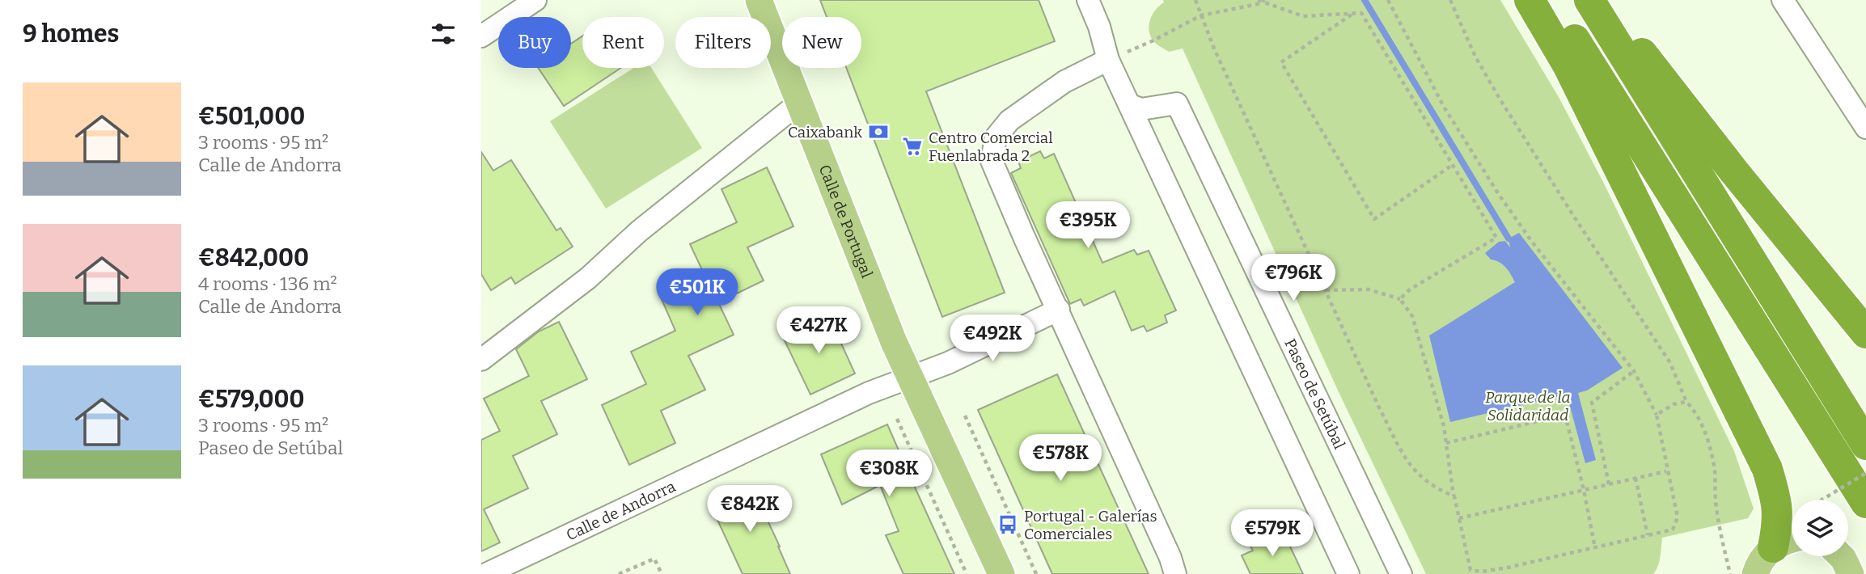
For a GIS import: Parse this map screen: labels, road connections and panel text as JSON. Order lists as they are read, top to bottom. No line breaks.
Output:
{"streets":{"main road":["Calle de Portugal"],"street":["Paseo de Setúbal","Calle de Andorra"]},"crossings":[["Calle de Portugal","Calle de Andorra"]],"parks":["Parque de la Solidaridad"],"places":{"bank":["Caixabank"],"supermarket":["Centro Comercial Fuenlabrada 2"],"bus stop":["Portugal - Galerías Comerciales"]},"page":{"heading":"9 homes","chip":["Buy","Rent","Filters","New"],"list":[{"name":"€501,000","note":"3 rooms · 95 m² · Calle de Andorra"},{"name":"€842,000","note":"4 rooms · 136 m² · Calle de Andorra"},{"name":"€579,000","note":"3 rooms · 95 m² · Paseo de Setúbal"}],"price":["€395K","€796K","€501K","€427K","€492K","€578K","€308K","€842K","€579K"]}}
